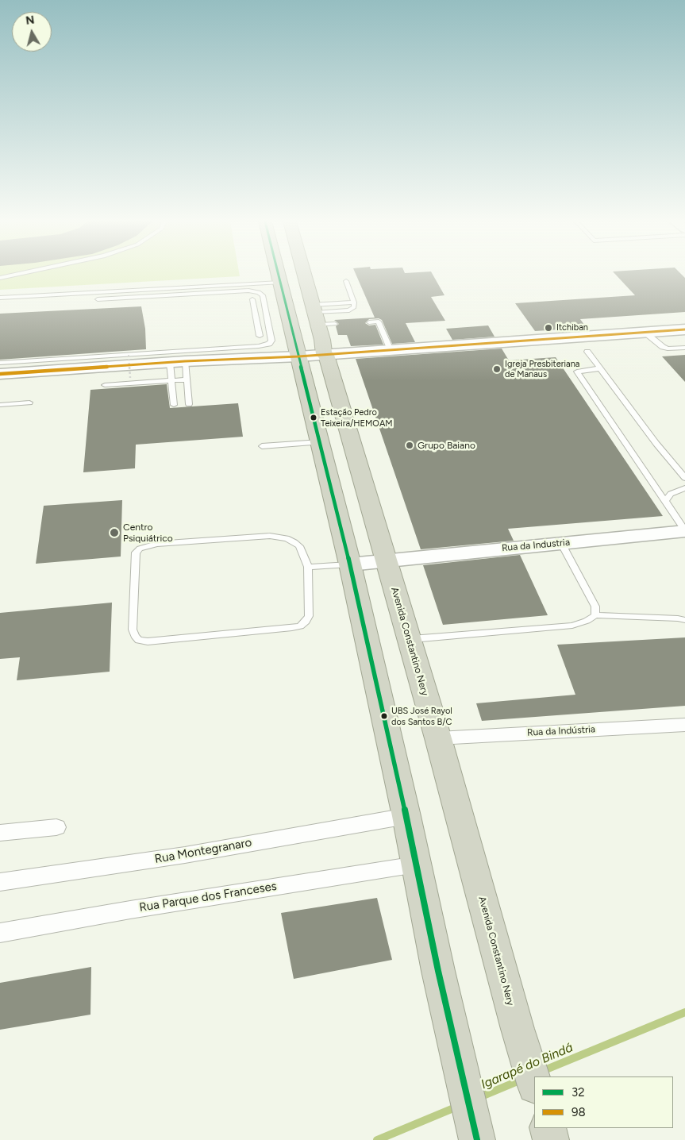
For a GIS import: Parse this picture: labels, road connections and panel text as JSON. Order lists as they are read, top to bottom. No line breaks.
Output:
{"streets":{"highway":["Avenida Constantino Nery"],"street":["Rua da Industria","Rua da Indústria","Rua Montegranaro","Rua Parque dos Franceses"]},"crossings":[["Rua da Industria","Avenida Constantino Nery"],["Avenida Constantino Nery","Rua da Indústria"]],"water":["Igarapé do Bindá"],"places":["Itchiban","Igreja Presbiteriana de Manaus","Estação Pedro Teixeira/HEMOAM","Grupo Baiano","Centro Psiquiátrico","UBS José Rayol dos Santos B/C"],"lines":["transit line 32","transit line 98"],"legend":["32","98"],"north":"top"}
